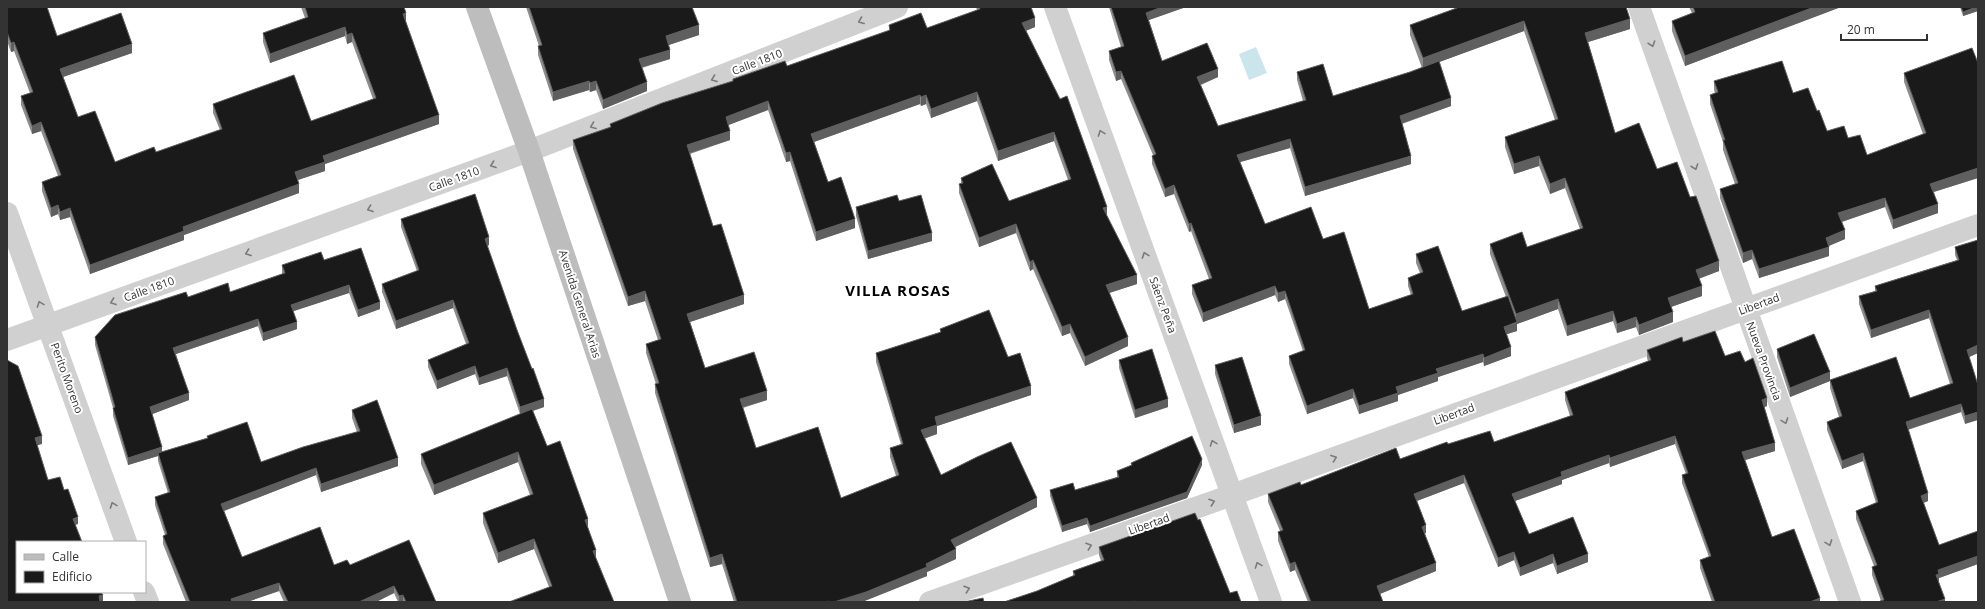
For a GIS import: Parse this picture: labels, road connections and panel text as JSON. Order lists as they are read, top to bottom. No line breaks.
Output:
{"streets":{"main road":["Avenida General Arias"],"street":["Calle 1810","Libertad","Sáenz Peña","Nueva Provincia","Perito Moreno"]},"crossings":[["Calle 1810","Avenida General Arias"],["Calle 1810","Perito Moreno"],["Libertad","Sáenz Peña"],["Libertad","Nueva Provincia"]],"one_way":["Calle 1810","Libertad","Sáenz Peña","Nueva Provincia","Perito Moreno"],"districts":["VILLA ROSAS"],"legend":["Calle","Edificio"],"scale_bar":"20 m"}
